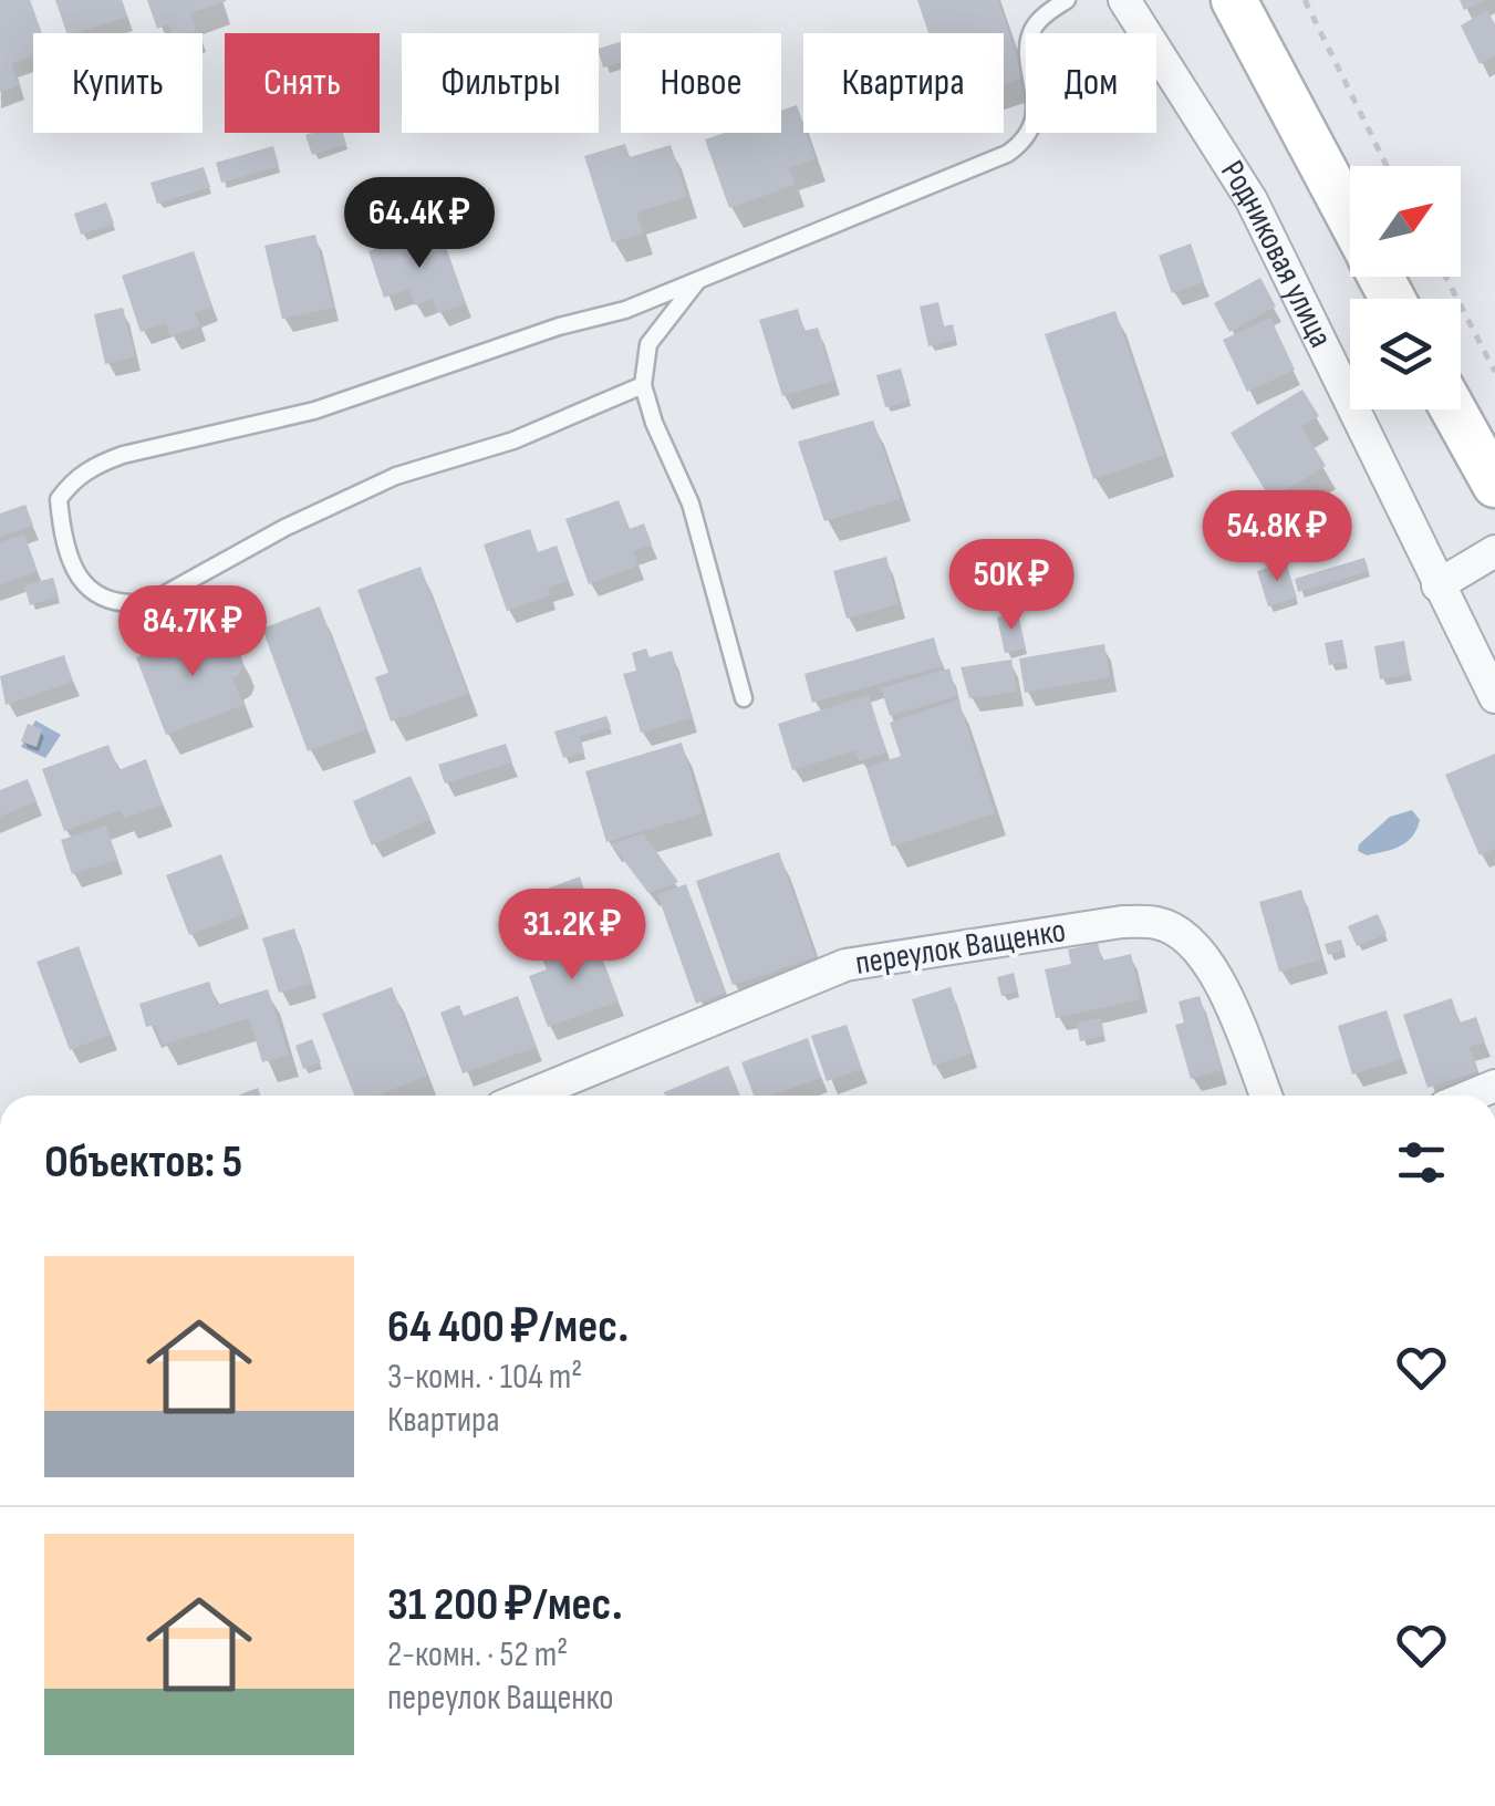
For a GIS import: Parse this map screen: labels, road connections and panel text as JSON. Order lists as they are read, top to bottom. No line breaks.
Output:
{"streets":{"street":["Родниковая улица","переулок Ващенко"]},"north":"top right","page":{"chip":["Купить","Снять","Фильтры","Новое","Квартира","Дом"],"price":["64.4K ₽","54.8K ₽","50K ₽","84.7K ₽","31.2K ₽"],"heading":"Объектов: 5","list":[{"name":"64 400 ₽/мес.","note":"3-комн. · 104 m² · Квартира"},{"name":"31 200 ₽/мес.","note":"2-комн. · 52 m² · переулок Ващенко"}]}}
